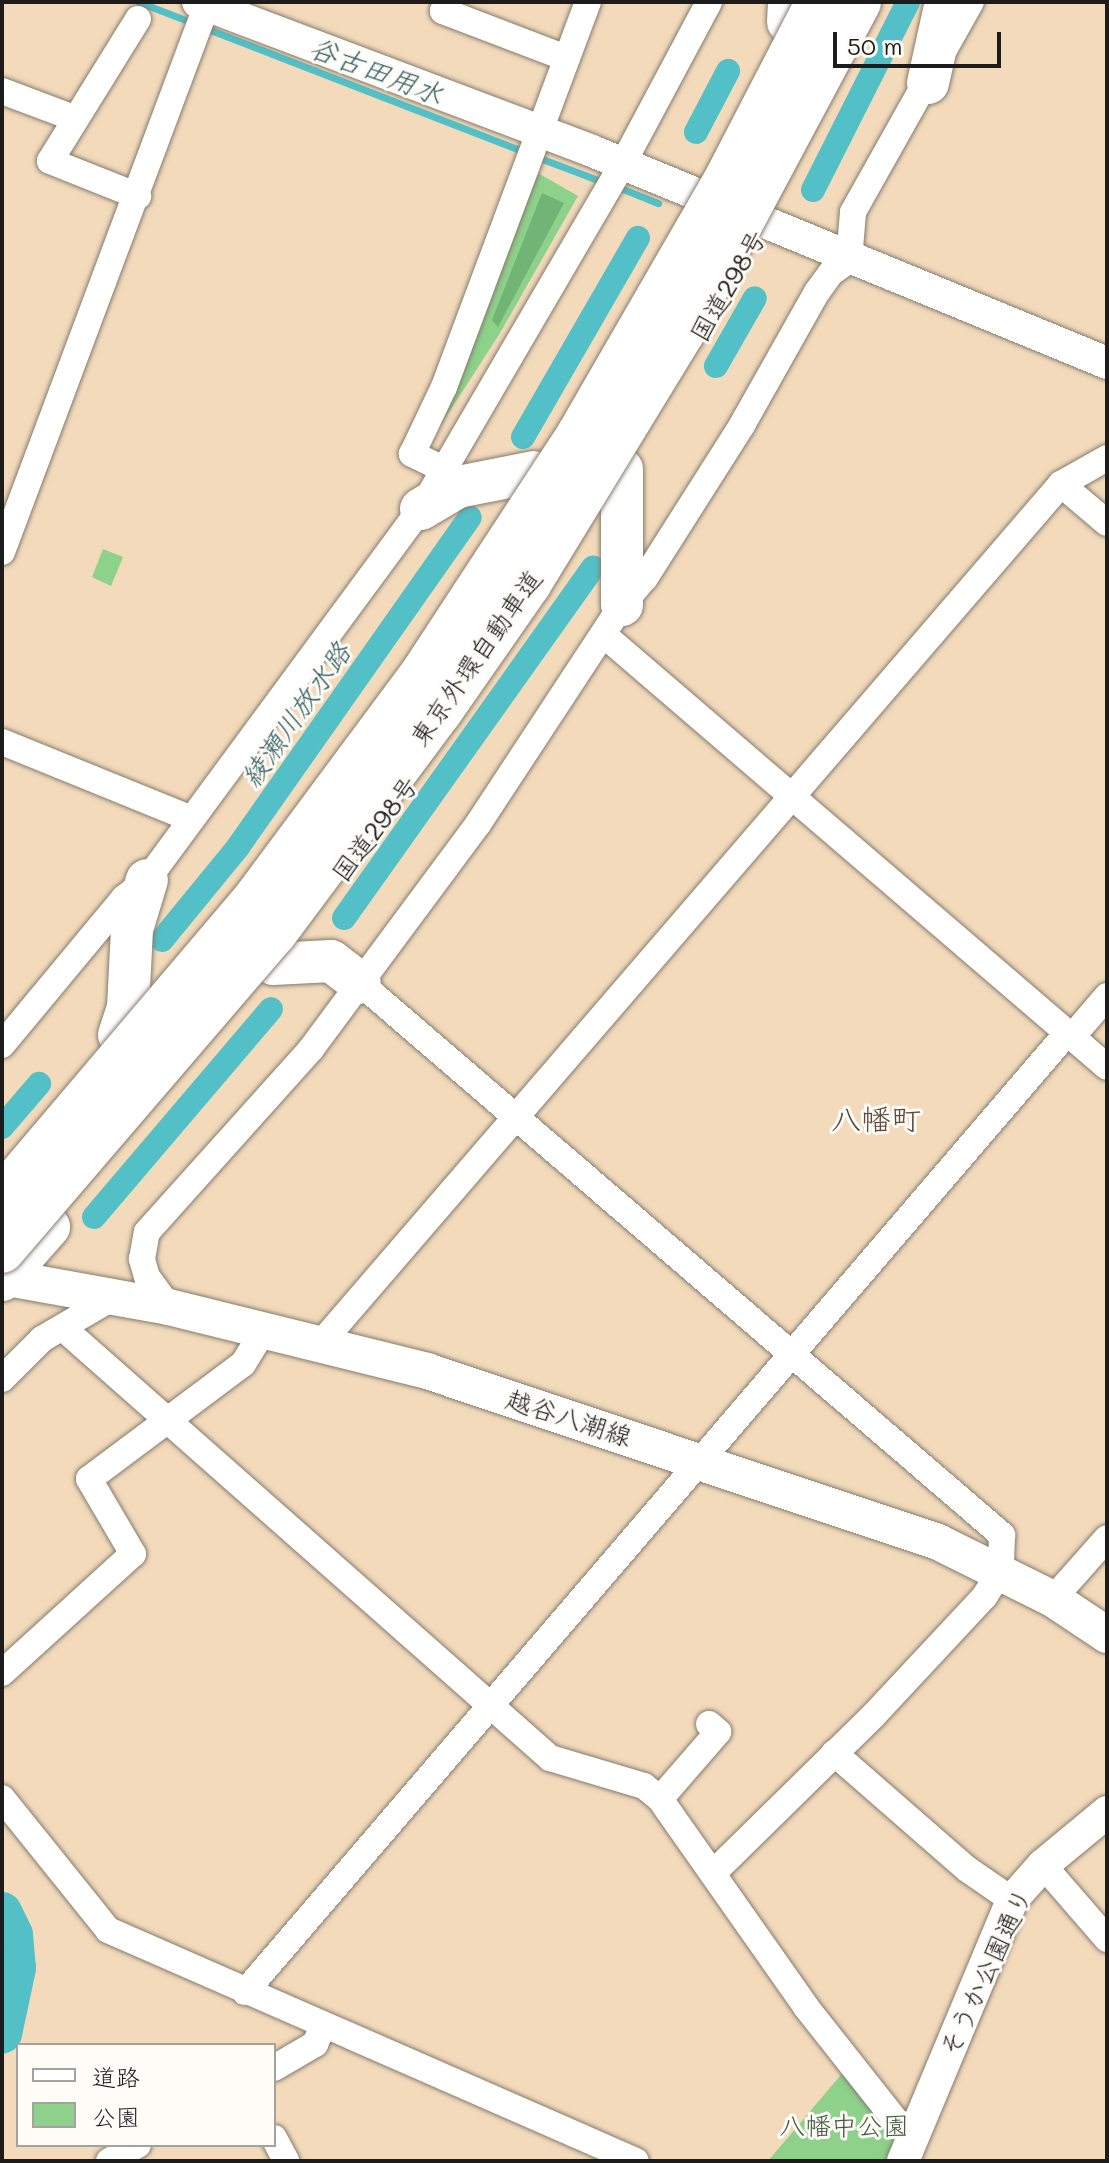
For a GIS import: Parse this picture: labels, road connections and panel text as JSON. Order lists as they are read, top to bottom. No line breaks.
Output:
{"streets":{"highway":["国道298号","東京外環自動車道"],"main road":["越谷八潮線"],"street":["そうか公園通り"]},"crossings":[["国道298号","東京外環自動車道"],["国道298号","越谷八潮線"],["東京外環自動車道","越谷八潮線"]],"districts":["八幡町"],"water":["谷古田用水","綾瀬川放水路"],"parks":["八幡中公園"],"legend":["道路","公園"],"scale_bar":"50 m"}
